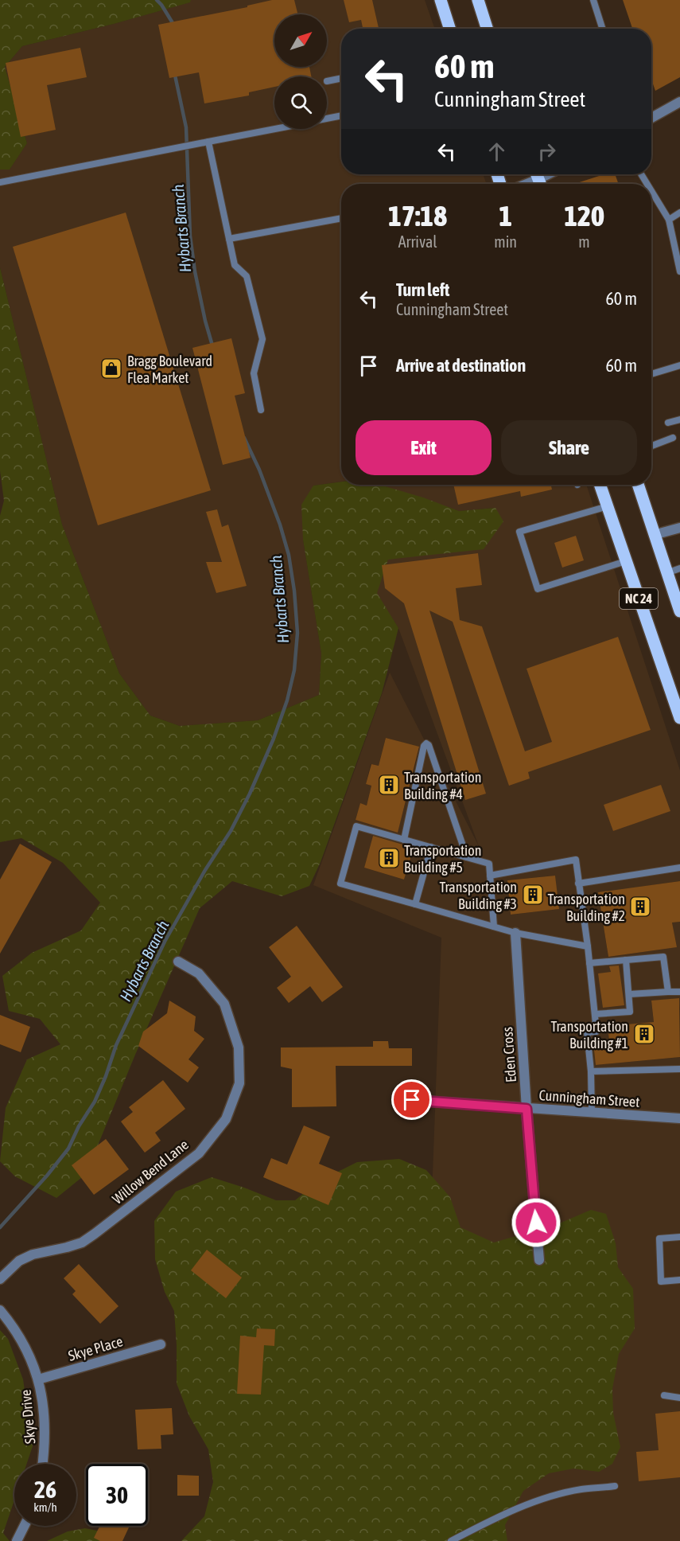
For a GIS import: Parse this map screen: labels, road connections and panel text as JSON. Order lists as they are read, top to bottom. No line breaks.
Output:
{"streets":{"main road":["NC 24"],"street":["Eden Cross","Cunningham Street","Willow Bend Lane","Skye Place","Skye Drive"]},"crossings":[["Eden Cross","Cunningham Street"],["Skye Place","Skye Drive"]],"water":["Hybarts Branch"],"places":{"shop":["Bragg Boulevard Flea Market"],"building":["Transportation Building #4","Transportation Building #5","Transportation Building #3","Transportation Building #2","Transportation Building #1"]},"north":"top right","page":{"turn":["60 m","Cunningham Street"],"eta":["17:18","Arrival","1","min","120","m"],"list":[{"name":"Turn left","note":"Cunningham Street","value":"60 m"},{"name":"Arrive at destination","value":"60 m"}],"buttons":["Exit","Share"],"speed":"26 km/h","limit":"30"}}
